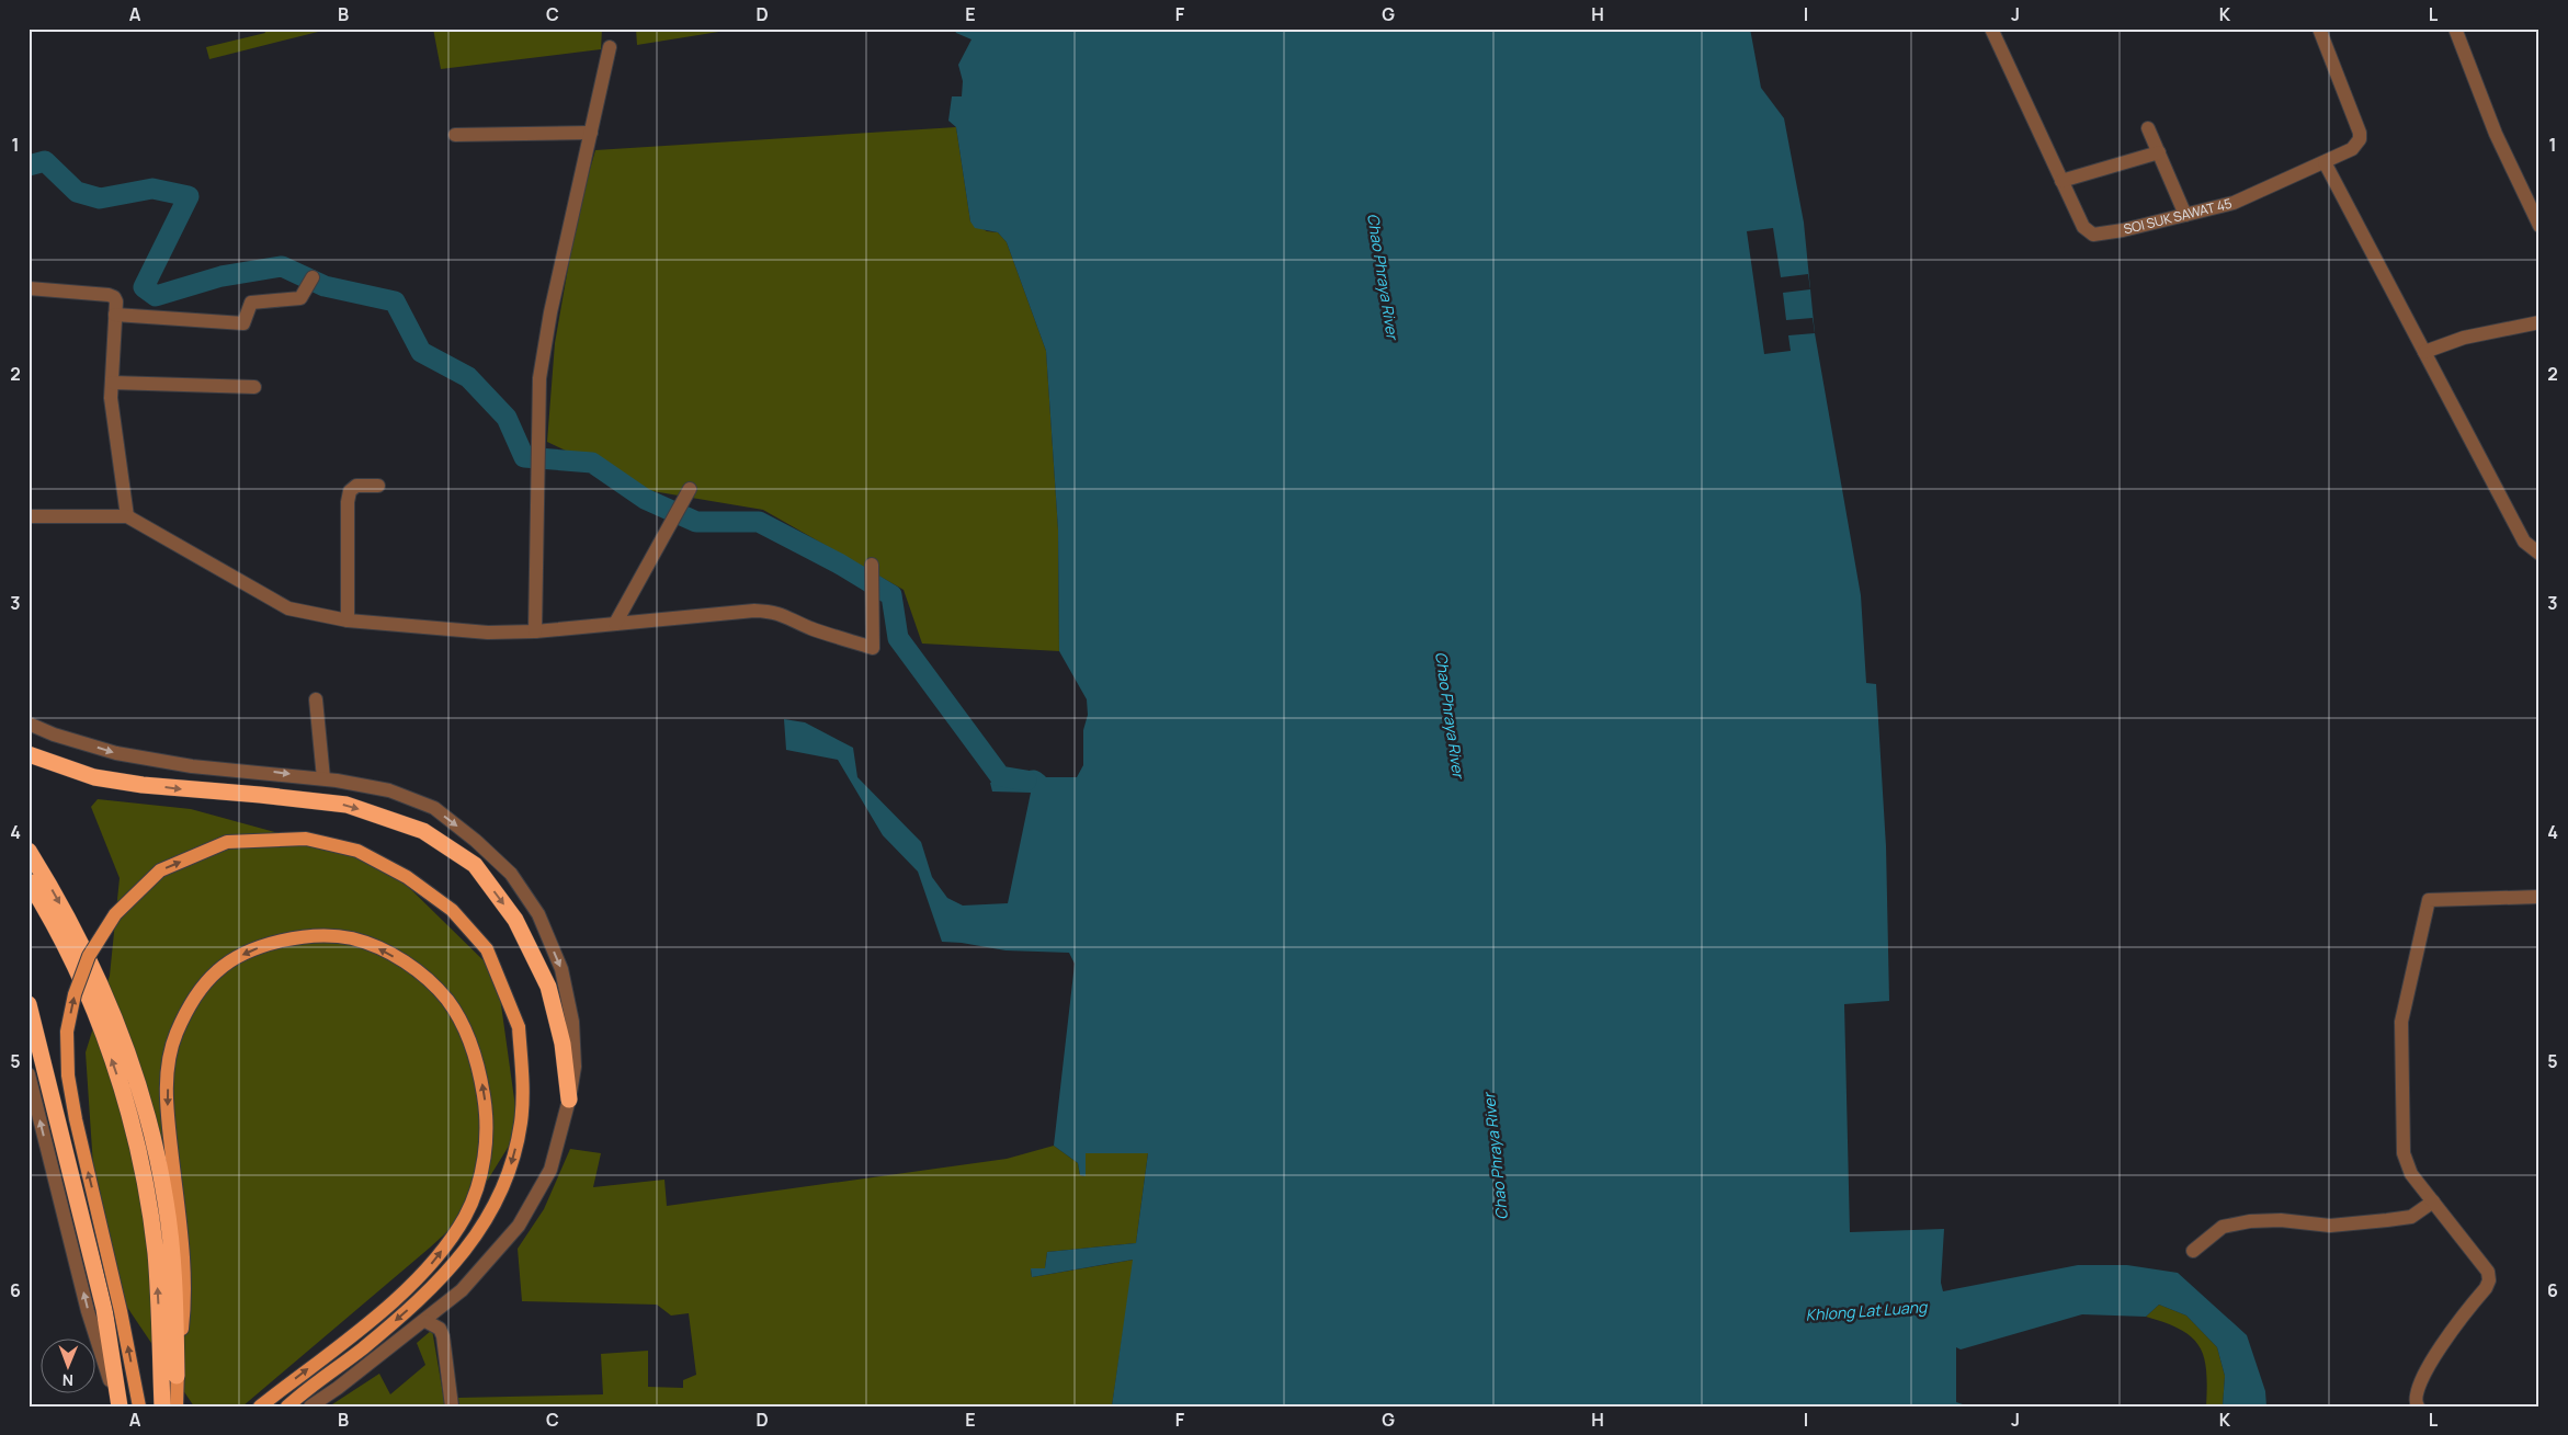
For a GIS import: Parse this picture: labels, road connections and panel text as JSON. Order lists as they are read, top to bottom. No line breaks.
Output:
{"streets":{"street":["SOI SUK SAWAT 45"]},"water":["Chao Phraya River","Khlong Lat Luang"],"north":"bottom","grid":{"columns":["A","B","C","D","E","F","G","H","I","J","K","L"],"rows":["1","2","3","4","5","6"]}}
